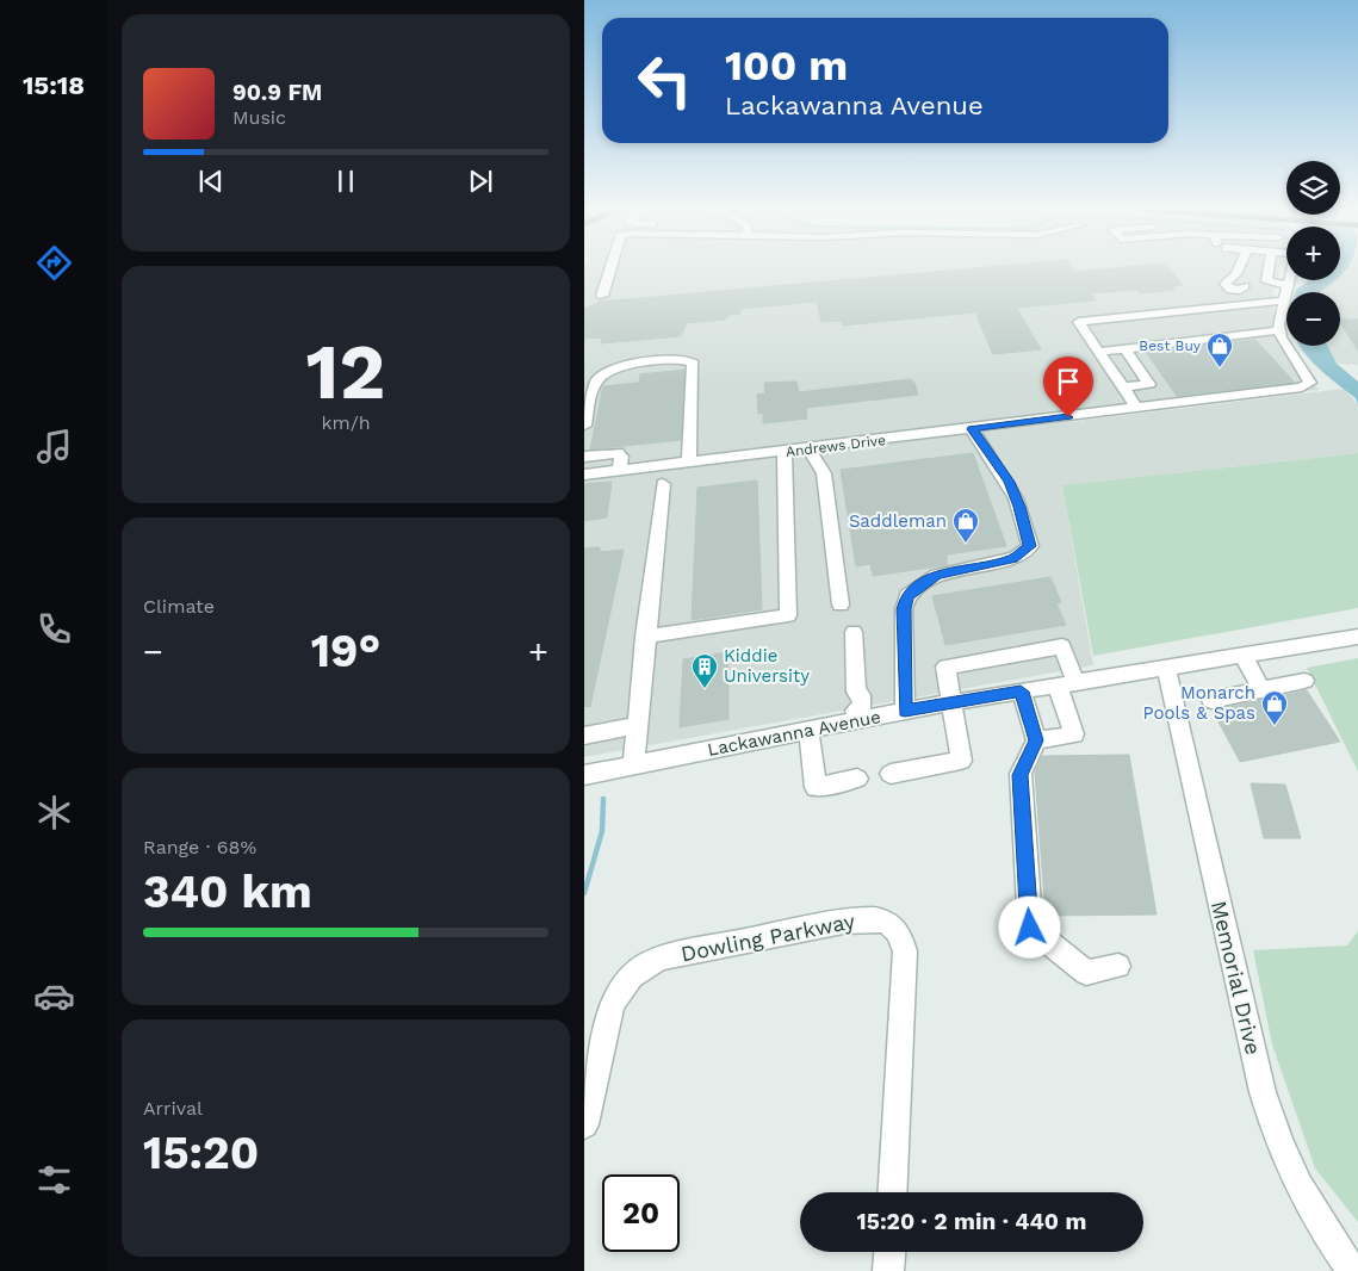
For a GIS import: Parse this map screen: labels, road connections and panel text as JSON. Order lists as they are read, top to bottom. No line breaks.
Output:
{"streets":{"street":["Andrews Drive","Lackawanna Avenue","Dowling Parkway","Memorial Drive"]},"crossings":[["Lackawanna Avenue","Memorial Drive"]],"places":{"shop":["Best Buy","Saddleman","Monarch Pools & Spas"],"building":["Kiddie University"]},"page":{"tabs":"15:18","turn":["100 m","Lackawanna Avenue"],"song":["90.9 FM","Music"],"map_buttons":["+","−"],"tile":[["12","km/h"],"Climate",["Range · 68%","340 km"],["Arrival","15:20"]],"heat":["−","19°","+"],"limit":"20","trip":"15:20 · 2 min · 440 m"}}
